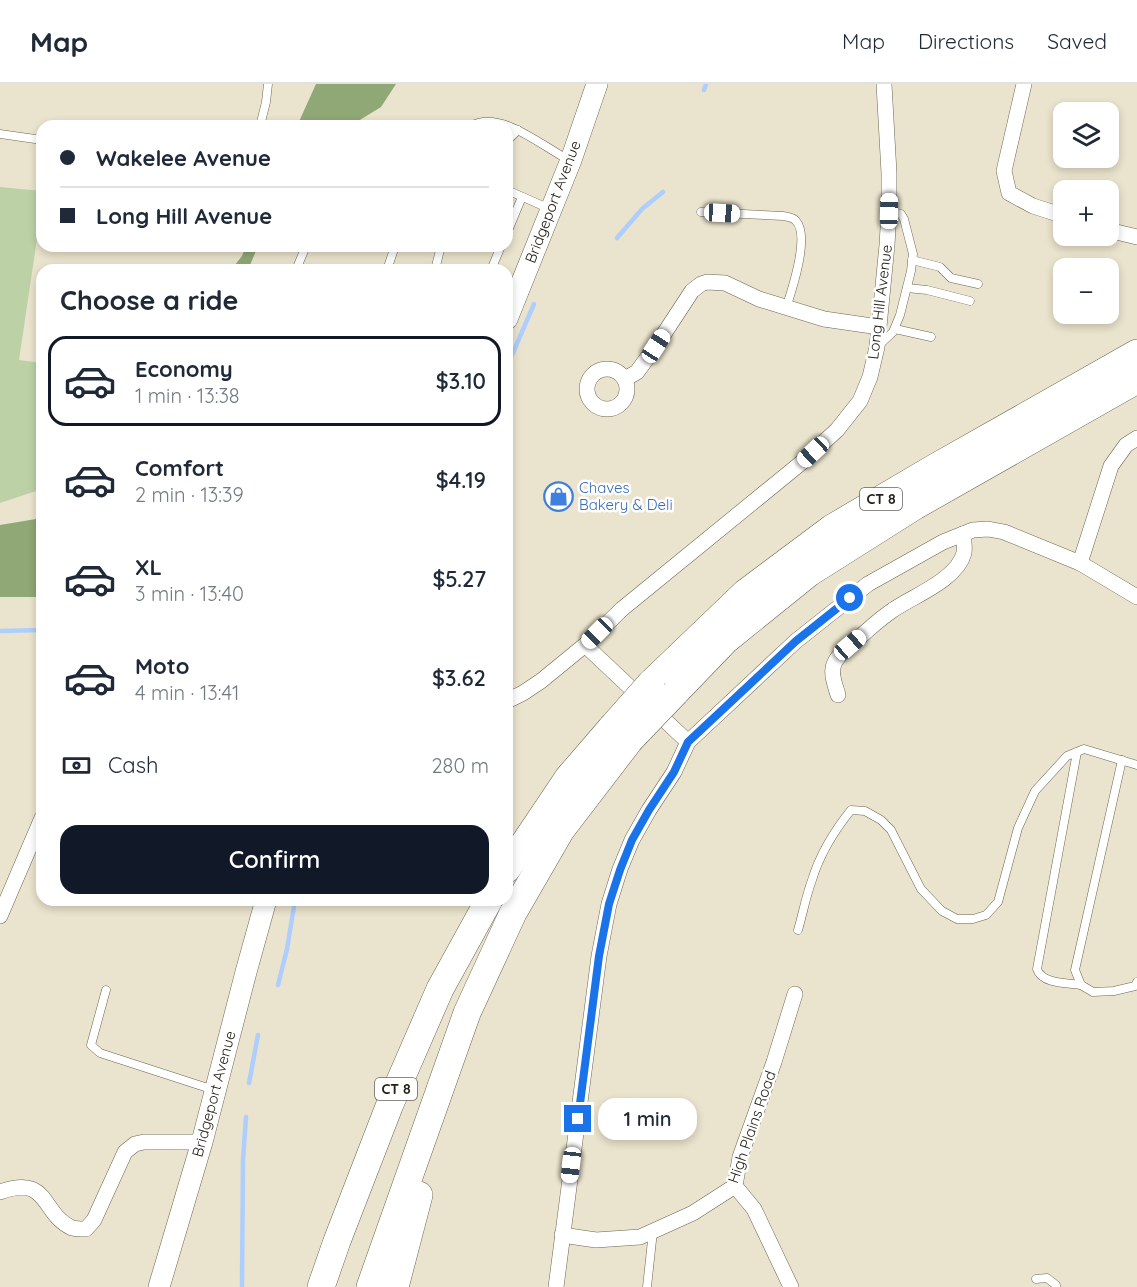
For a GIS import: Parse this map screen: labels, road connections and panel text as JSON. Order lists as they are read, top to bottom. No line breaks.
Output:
{"streets":{"highway":["CT 8"],"main road":["Bridgeport Avenue"],"street":["Long Hill Avenue","High Plains Road"]},"places":{"shop":["Chaves Bakery & Deli"]},"page":{"header":"Map","nav":["Map","Directions","Saved"],"map_buttons":["+","−"],"banner":["Wakelee Avenue","Long Hill Avenue"],"heading":"Choose a ride","list":[{"name":"Economy","note":"1 min · 13:38","value":"$3.10"},{"name":"Comfort","note":"2 min · 13:39","value":"$4.19"},{"name":"XL","note":"3 min · 13:40","value":"$5.27"},{"name":"Moto","note":"4 min · 13:41","value":"$3.62"}],"pay":["Cash","280 m"],"buttons":"Confirm","bubble":"1 min"}}
